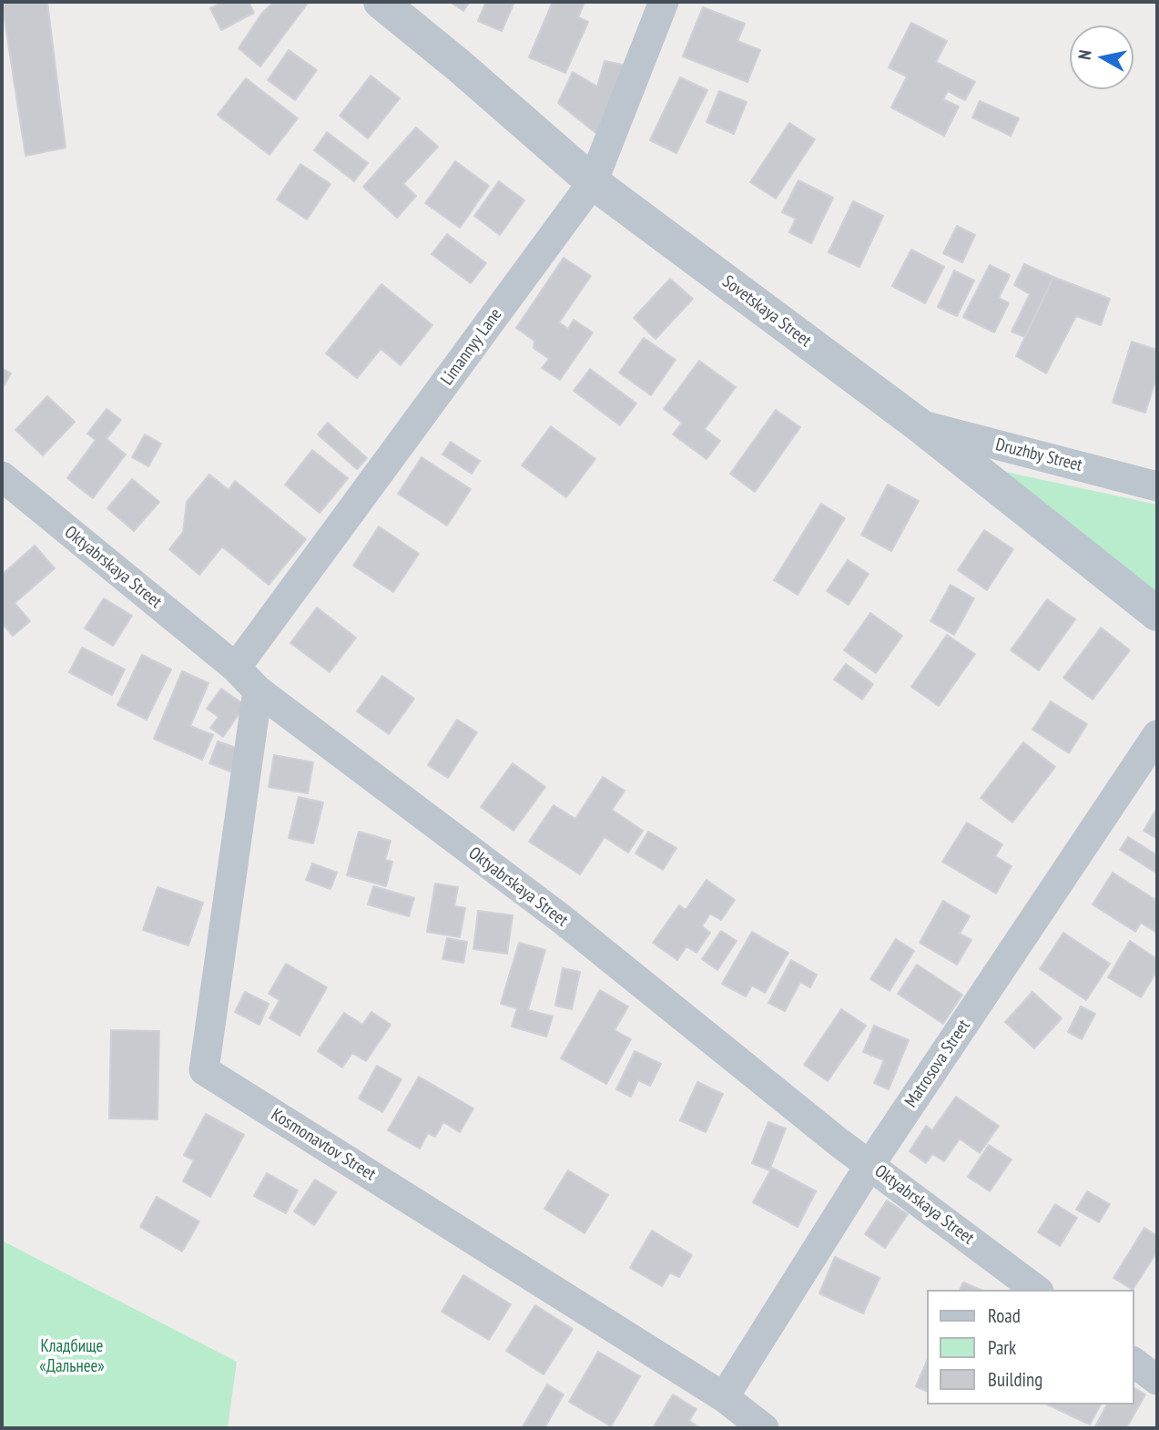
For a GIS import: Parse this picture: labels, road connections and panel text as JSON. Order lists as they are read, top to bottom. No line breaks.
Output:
{"streets":{"street":["Sovetskaya Street","Limannyy Lane","Druzhby Street","Oktyabrskaya Street","Matrosova Street","Kosmonavtov Street"]},"crossings":[["Sovetskaya Street","Limannyy Lane"],["Sovetskaya Street","Druzhby Street"],["Limannyy Lane","Oktyabrskaya Street"],["Oktyabrskaya Street","Matrosova Street"],["Oktyabrskaya Street","Kosmonavtov Street"],["Matrosova Street","Kosmonavtov Street"]],"parks":["Кладбище «Дальнее»"],"legend":["Road","Park","Building"],"north":"left"}
